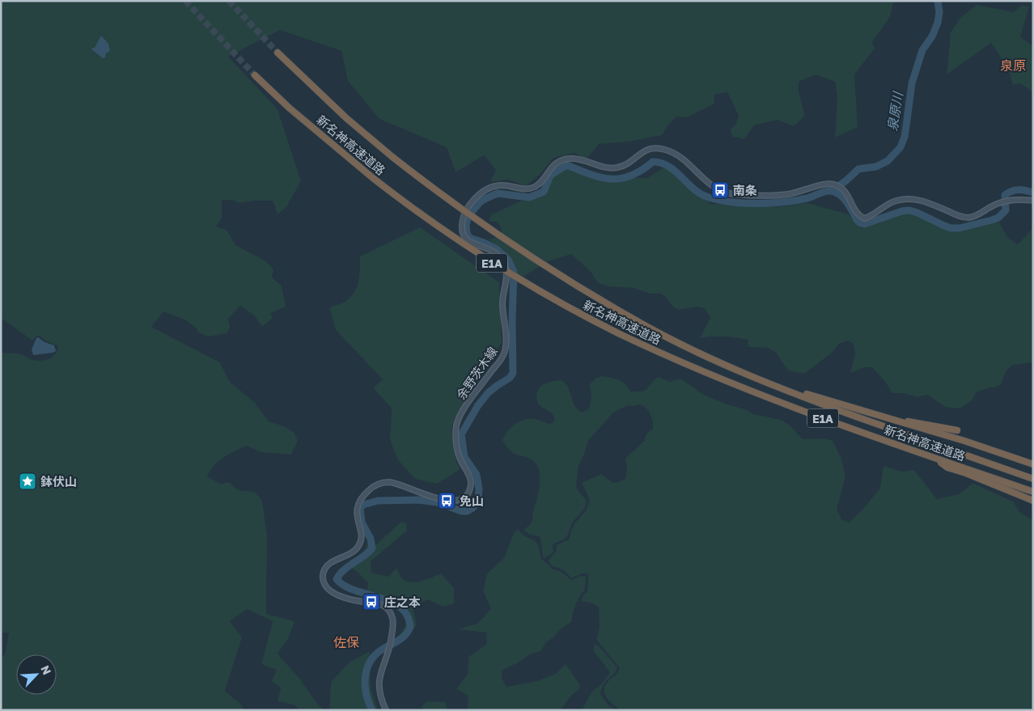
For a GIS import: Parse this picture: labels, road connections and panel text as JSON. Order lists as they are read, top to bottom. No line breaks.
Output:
{"streets":{"highway":["新名神高速道路","E1A"],"main road":["余野茨木線"]},"districts":["泉原","佐保"],"water":["泉原川"],"places":{"bus stop":["南条","免山","庄之本"],"place":["鉢伏山"]},"north":"top right"}
